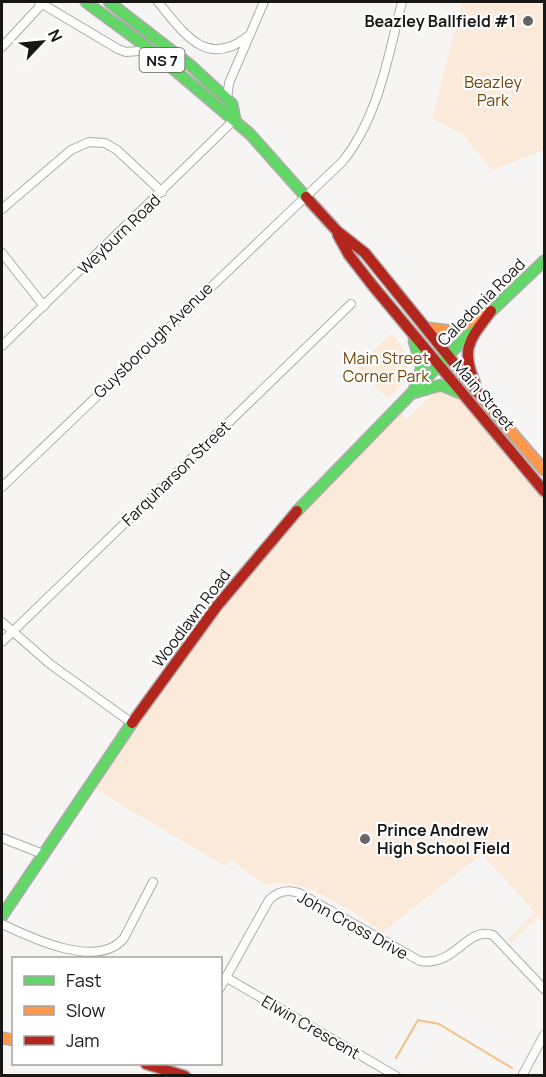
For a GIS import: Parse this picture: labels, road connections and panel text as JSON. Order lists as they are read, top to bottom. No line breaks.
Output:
{"streets":{"main road":["NS 7","Caledonia Road","Main Street","Woodlawn Road"],"street":["Weyburn Road","Guysborough Avenue","Farquharson Street","John Cross Drive","Elwin Crescent"]},"crossings":[["Weyburn Road","Main Street"],["Caledonia Road","Main Street"],["Caledonia Road","Woodlawn Road"],["Guysborough Avenue","Main Street"],["Main Street","Woodlawn Road"],["John Cross Drive","Elwin Crescent"]],"parks":["Beazley Park","Main Street Corner Park"],"places":["Beazley Ballfield #1","Prince Andrew High School Field"],"legend":["Fast","Slow","Jam"],"north":"top right"}
